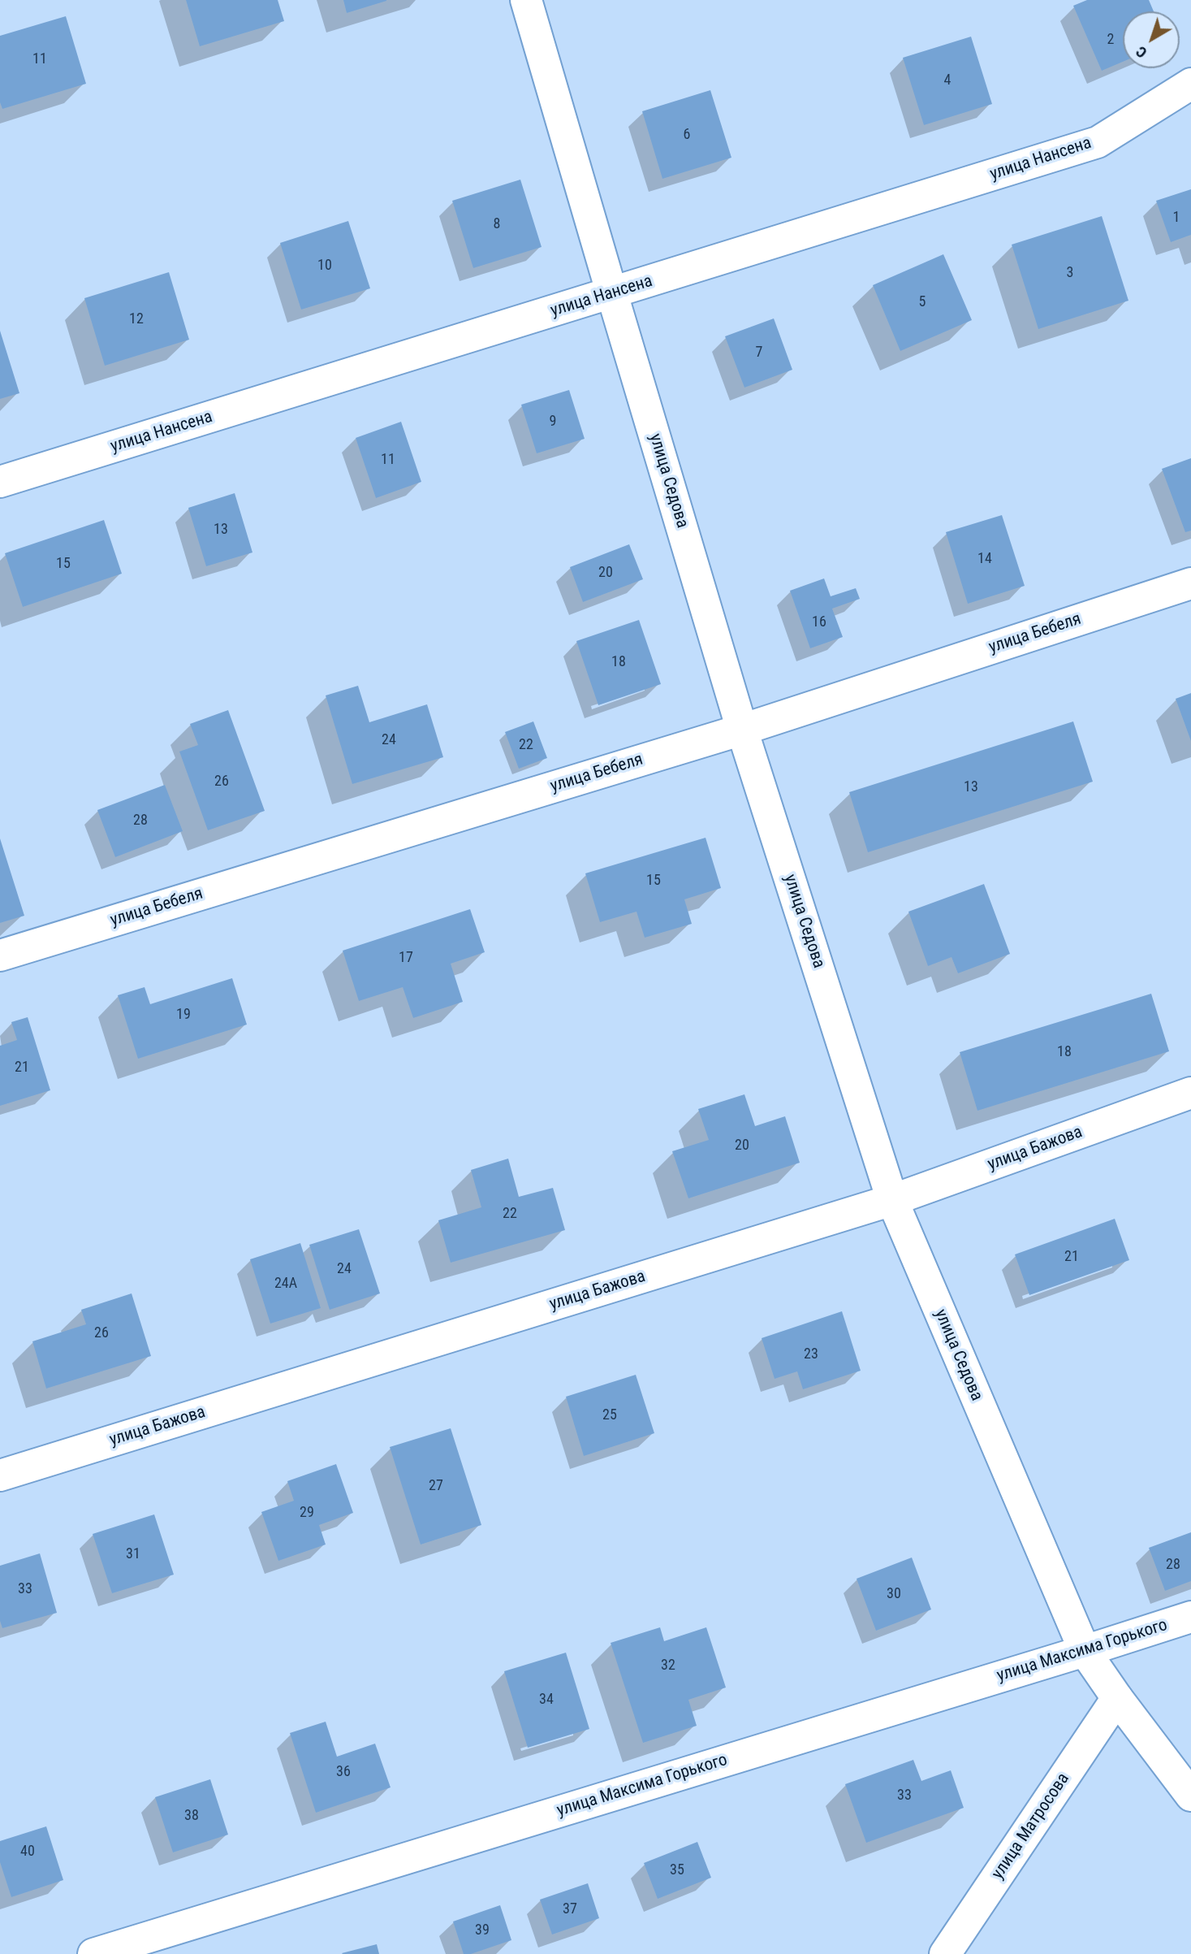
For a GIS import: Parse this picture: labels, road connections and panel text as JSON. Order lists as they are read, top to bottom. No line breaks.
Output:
{"streets":{"street":["улица Нансена","улица Седова","улица Бебеля","улица Бажова","улица Максима Горького","улица Матросова"]},"crossings":[["улица Нансена","улица Седова"],["улица Седова","улица Бебеля"],["улица Седова","улица Бажова"],["улица Седова","улица Максима Горького"],["улица Седова","улица Матросова"]],"house_numbers":["2","11","4","6","1","8","10","3","5","12","7","9","11","13","14","15","20","16","18","24","22","26","13","28","15","17","19","18","21","20","22","21","24","24А","26","23","25","27","29","31","28","33","30","32","34","36","33","38","40","35","37","39"],"north":"bottom left"}
